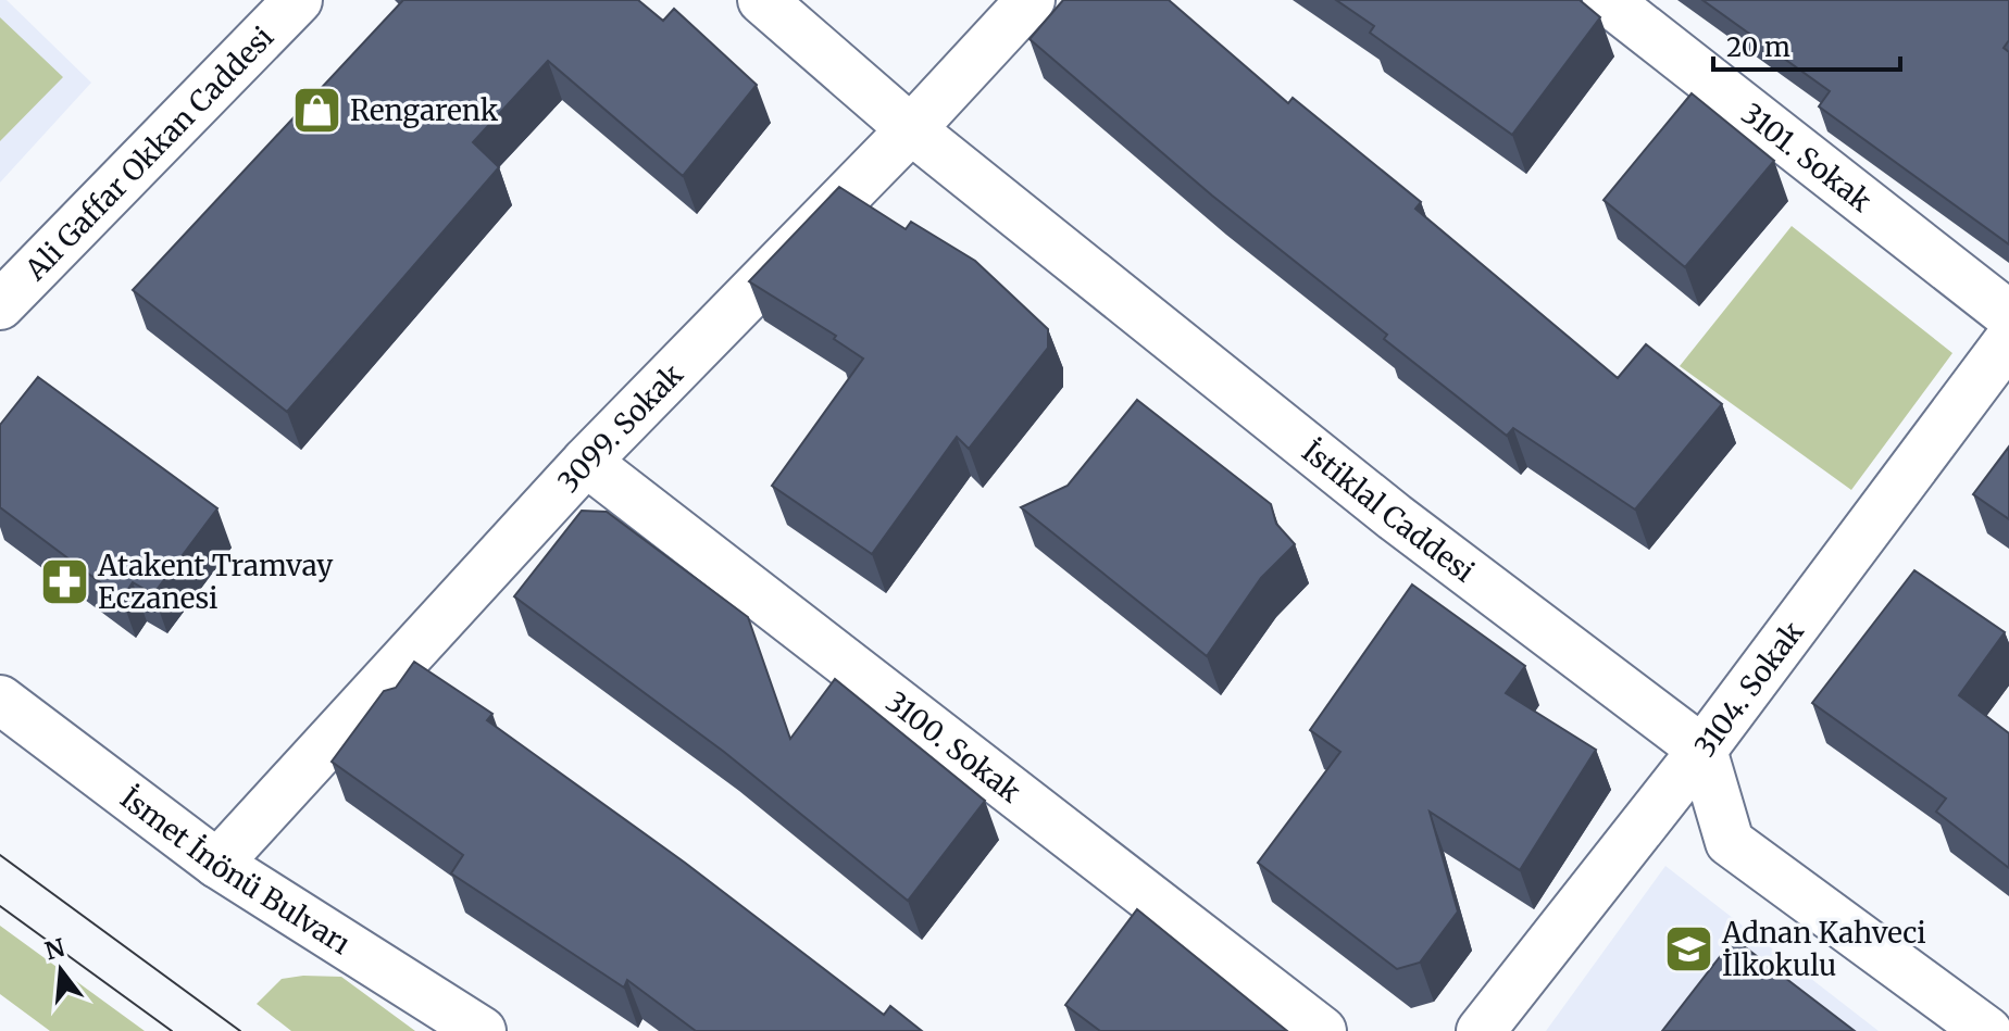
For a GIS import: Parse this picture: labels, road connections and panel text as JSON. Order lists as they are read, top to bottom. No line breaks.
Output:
{"streets":{"street":["Ali Gaffar Okkan Caddesi","3101. Sokak","3099. Sokak","İstiklal Caddesi","3104. Sokak","3100. Sokak","İsmet İnönü Bulvarı"]},"crossings":[["3099. Sokak","İstiklal Caddesi"],["3099. Sokak","3100. Sokak"],["3099. Sokak","İsmet İnönü Bulvarı"],["İstiklal Caddesi","3104. Sokak"]],"places":{"shop":["Rengarenk"],"pharmacy":["Atakent Tramvay Eczanesi"],"school or university":["Adnan Kahveci İlkokulu"]},"scale_bar":"20 m","north":"top"}
